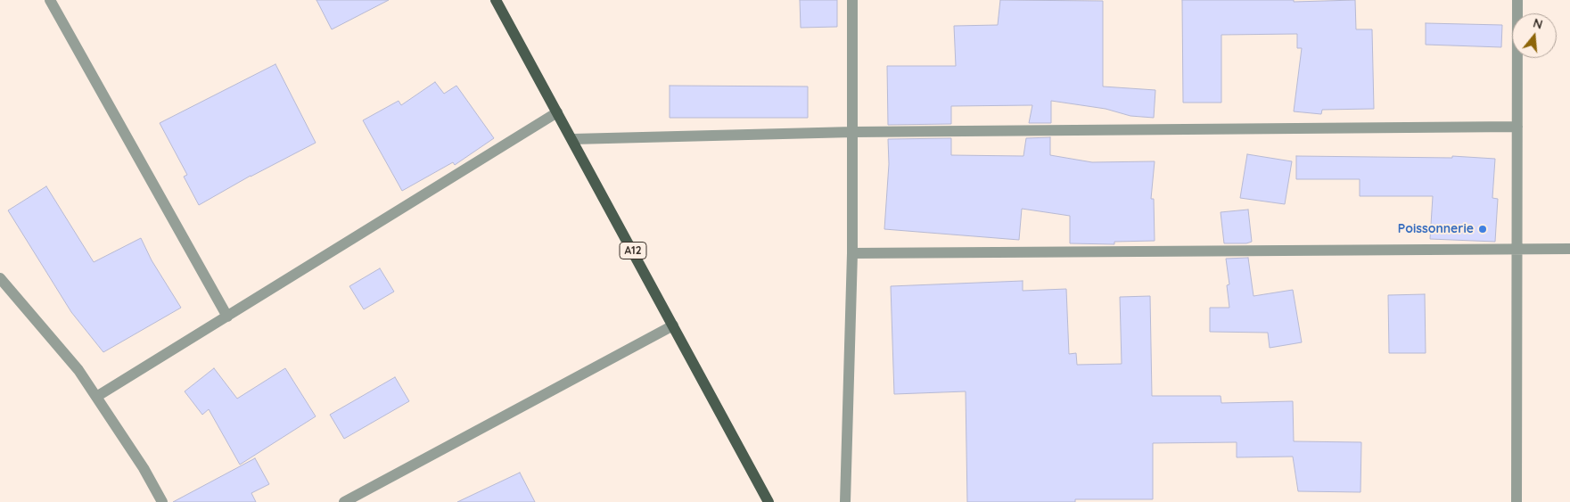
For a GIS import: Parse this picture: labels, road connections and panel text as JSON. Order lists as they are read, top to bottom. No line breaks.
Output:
{"streets":{"main road":["A12"]},"places":["Poissonnerie"],"north":"top"}
